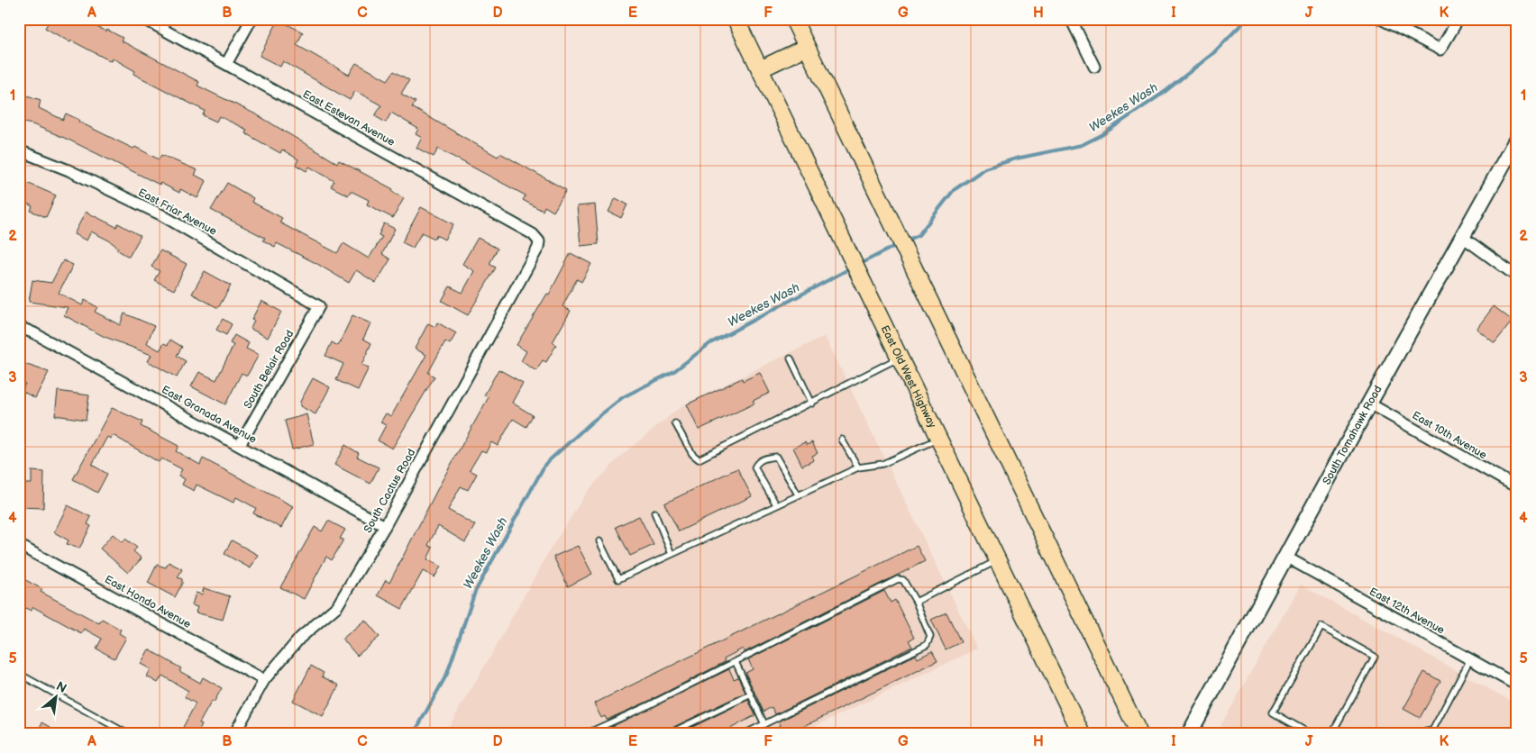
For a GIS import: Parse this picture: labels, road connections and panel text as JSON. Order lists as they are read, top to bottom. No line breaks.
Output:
{"streets":{"main road":["East Old West Highway","South Tomahawk Road"],"street":["East Estevan Avenue","East Friar Avenue","South Belair Road","East Granada Avenue","East 10th Avenue","South Cactus Road","East Hondo Avenue","East 12th Avenue"]},"crossings":[["East Estevan Avenue","South Cactus Road"],["East Friar Avenue","South Belair Road"],["South Belair Road","East Granada Avenue"],["East Granada Avenue","South Cactus Road"],["East 10th Avenue","South Tomahawk Road"],["South Tomahawk Road","East 12th Avenue"],["South Cactus Road","East Hondo Avenue"]],"water":["Weekes Wash"],"north":"top right","grid":{"columns":["A","B","C","D","E","F","G","H","I","J","K"],"rows":["1","2","3","4","5"]}}
